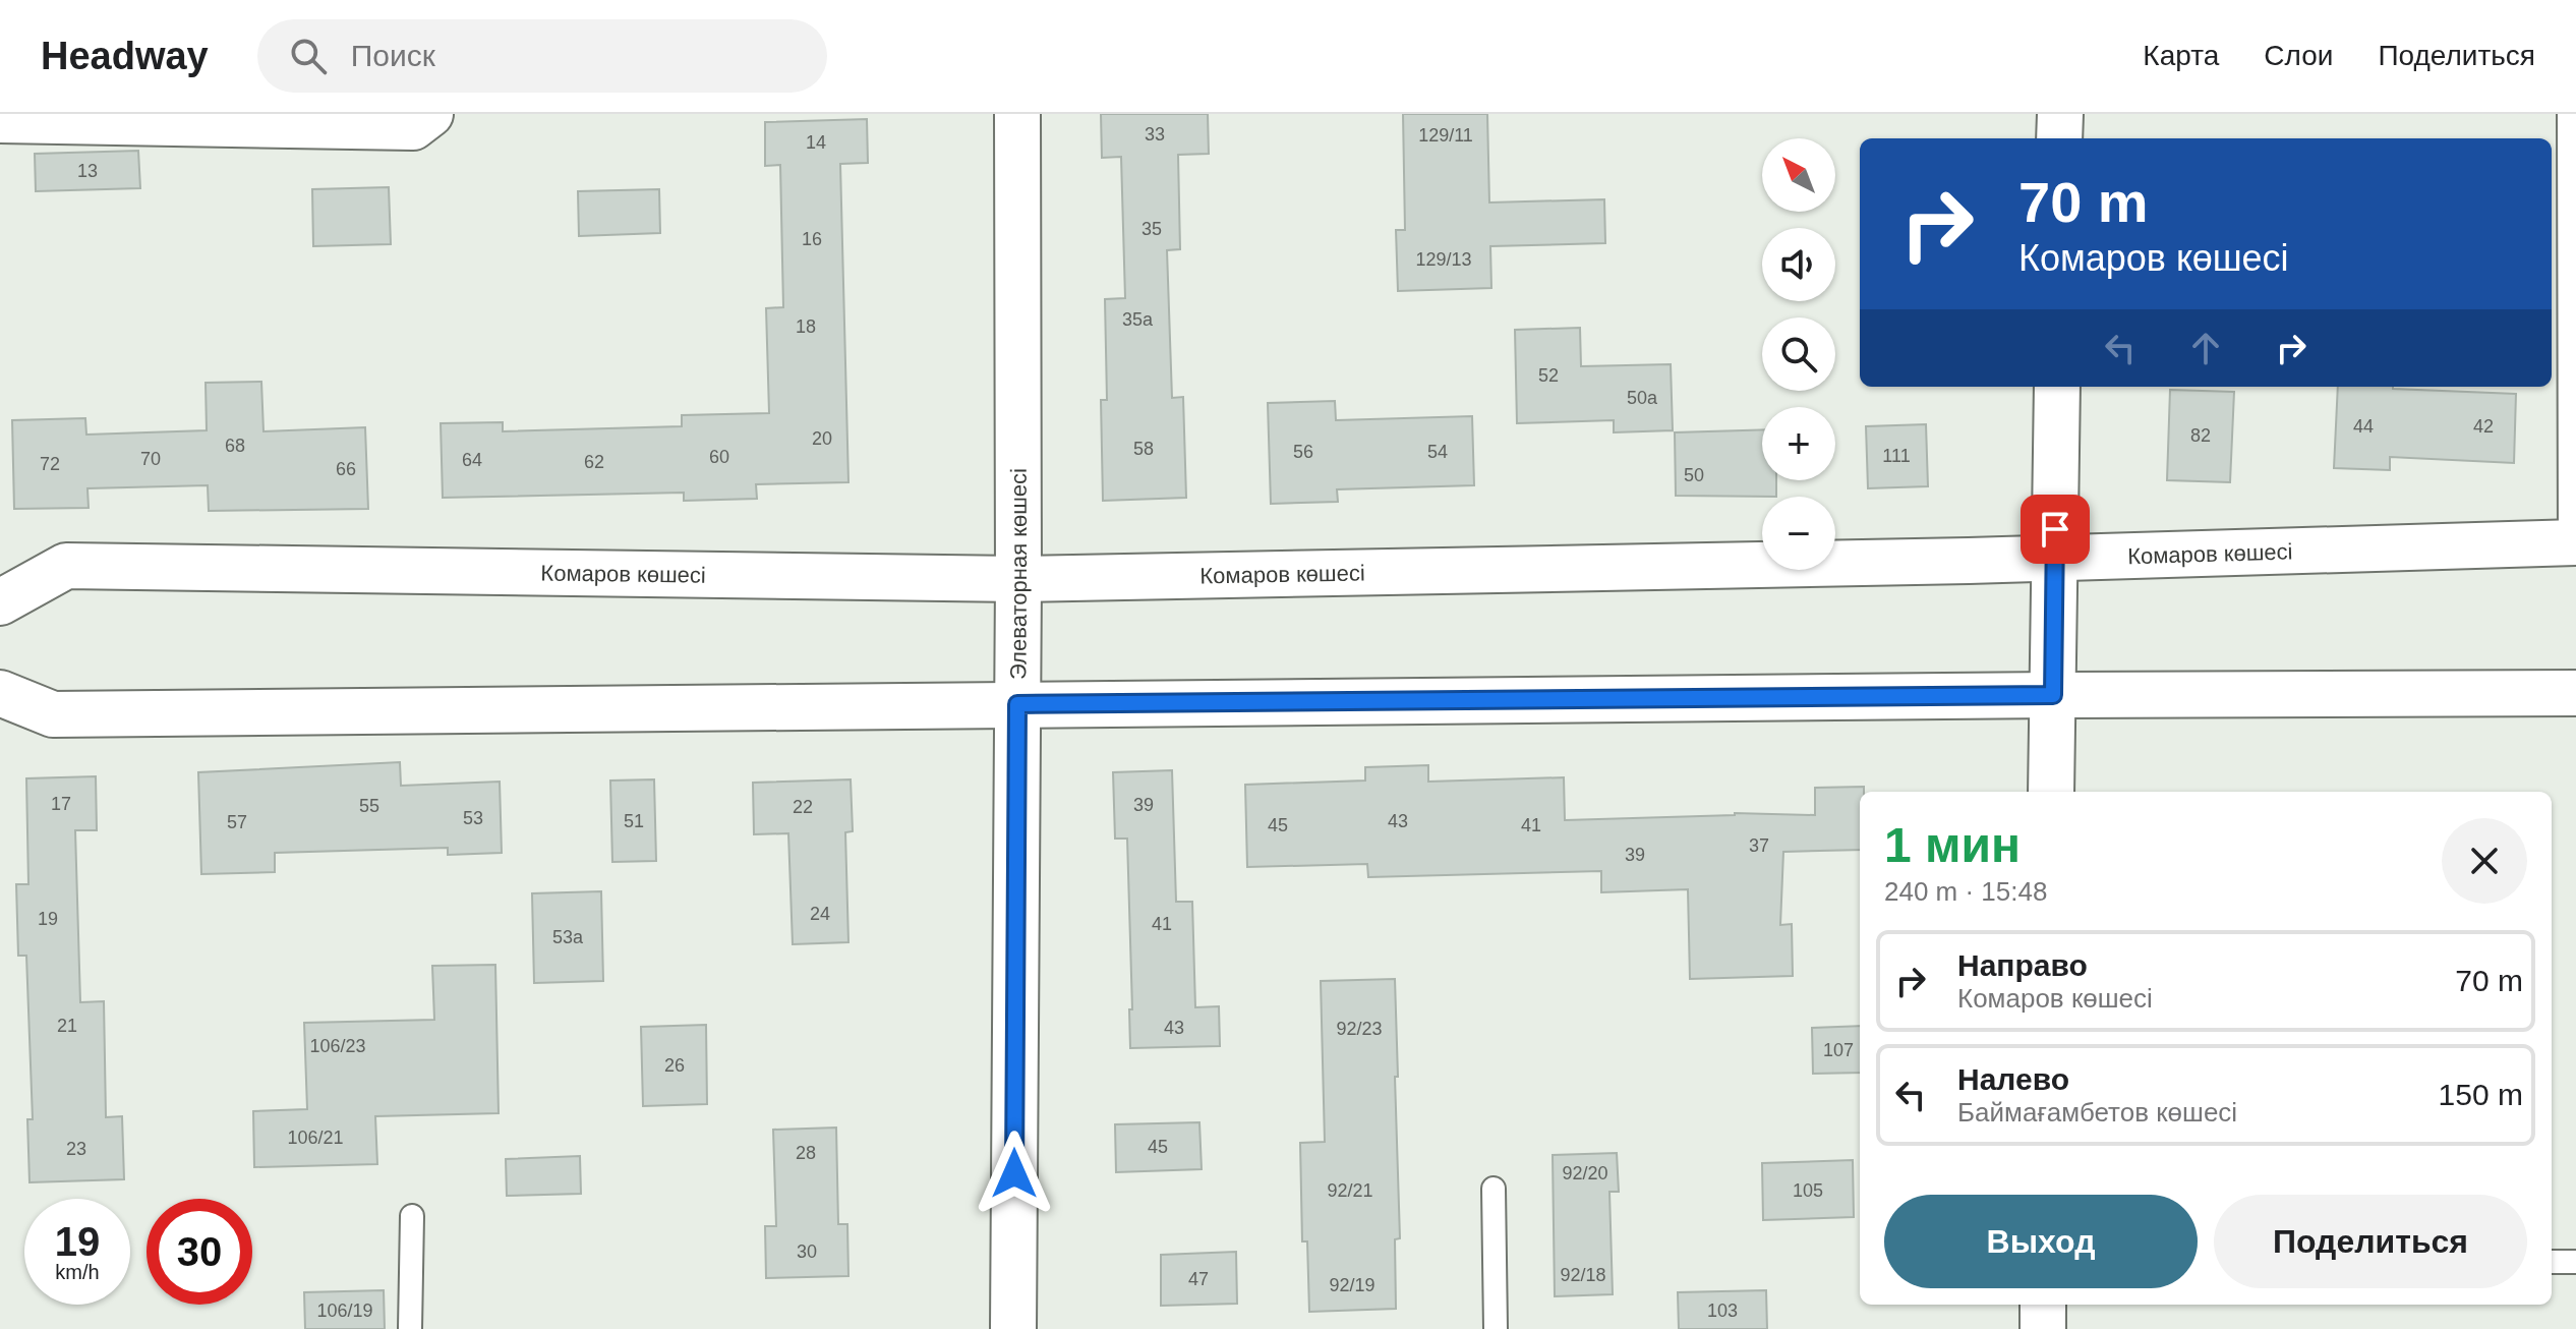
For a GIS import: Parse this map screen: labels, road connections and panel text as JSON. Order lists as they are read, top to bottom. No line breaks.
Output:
{"streets":{"street":["Комаров көшесі","Элеваторная көшесі"]},"crossings":[["Комаров көшесі","Элеваторная көшесі"]],"house_numbers":["33","129/11","14","13","35","16","129/13","35а","18","52","50а","44","42","82","20","68","58","56","54","111","60","70","64","62","72","66","50","17","39","55","22","53","51","43","57","45","41","37","39","24","19","41","53а","21","43","92/23","106/23","107","26","106/21","45","23","28","92/20","92/21","105","30","92/18","47","92/19","106/19","103"],"north":"top left","page":{"header":"Headway","search":"Поиск","nav":["Карта","Слои","Поделиться"],"map_buttons":["+","−"],"turn":["70 m","Комаров көшесі"],"heading":["1 мин","240 m · 15:48"],"list":[{"name":"Направо","note":"Комаров көшесі","value":"70 m"},{"name":"Налево","note":"Баймағамбетов көшесі","value":"150 m"}],"buttons":["Выход","Поделиться"],"speed":"19 km/h","limit":"30"}}
